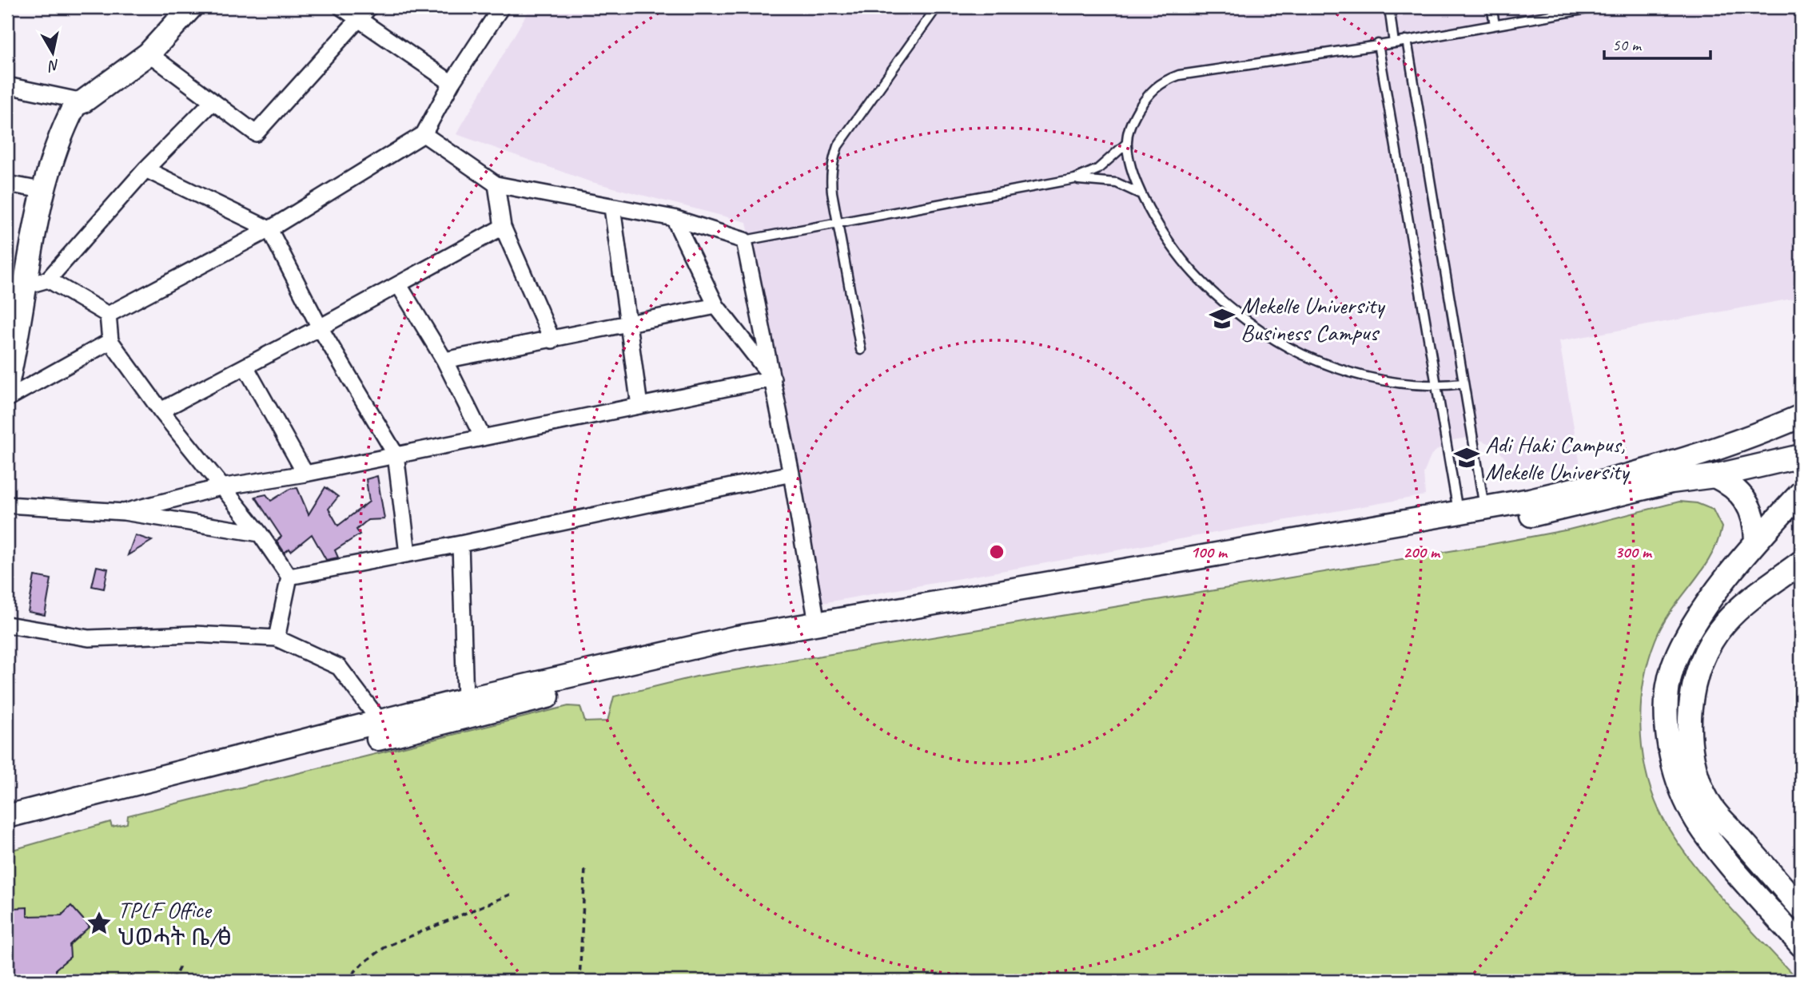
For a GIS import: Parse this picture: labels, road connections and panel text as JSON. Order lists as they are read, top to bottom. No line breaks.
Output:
{"places":{"school or university":["Mekelle University Business Campus","Adi Haki Campus, Mekelle University"],"place":["TPLF Office ህወሓት ቤ/ፅ"]},"scale_bar":"50 m","north":"bottom","rings":["100 m","200 m","300 m"]}
